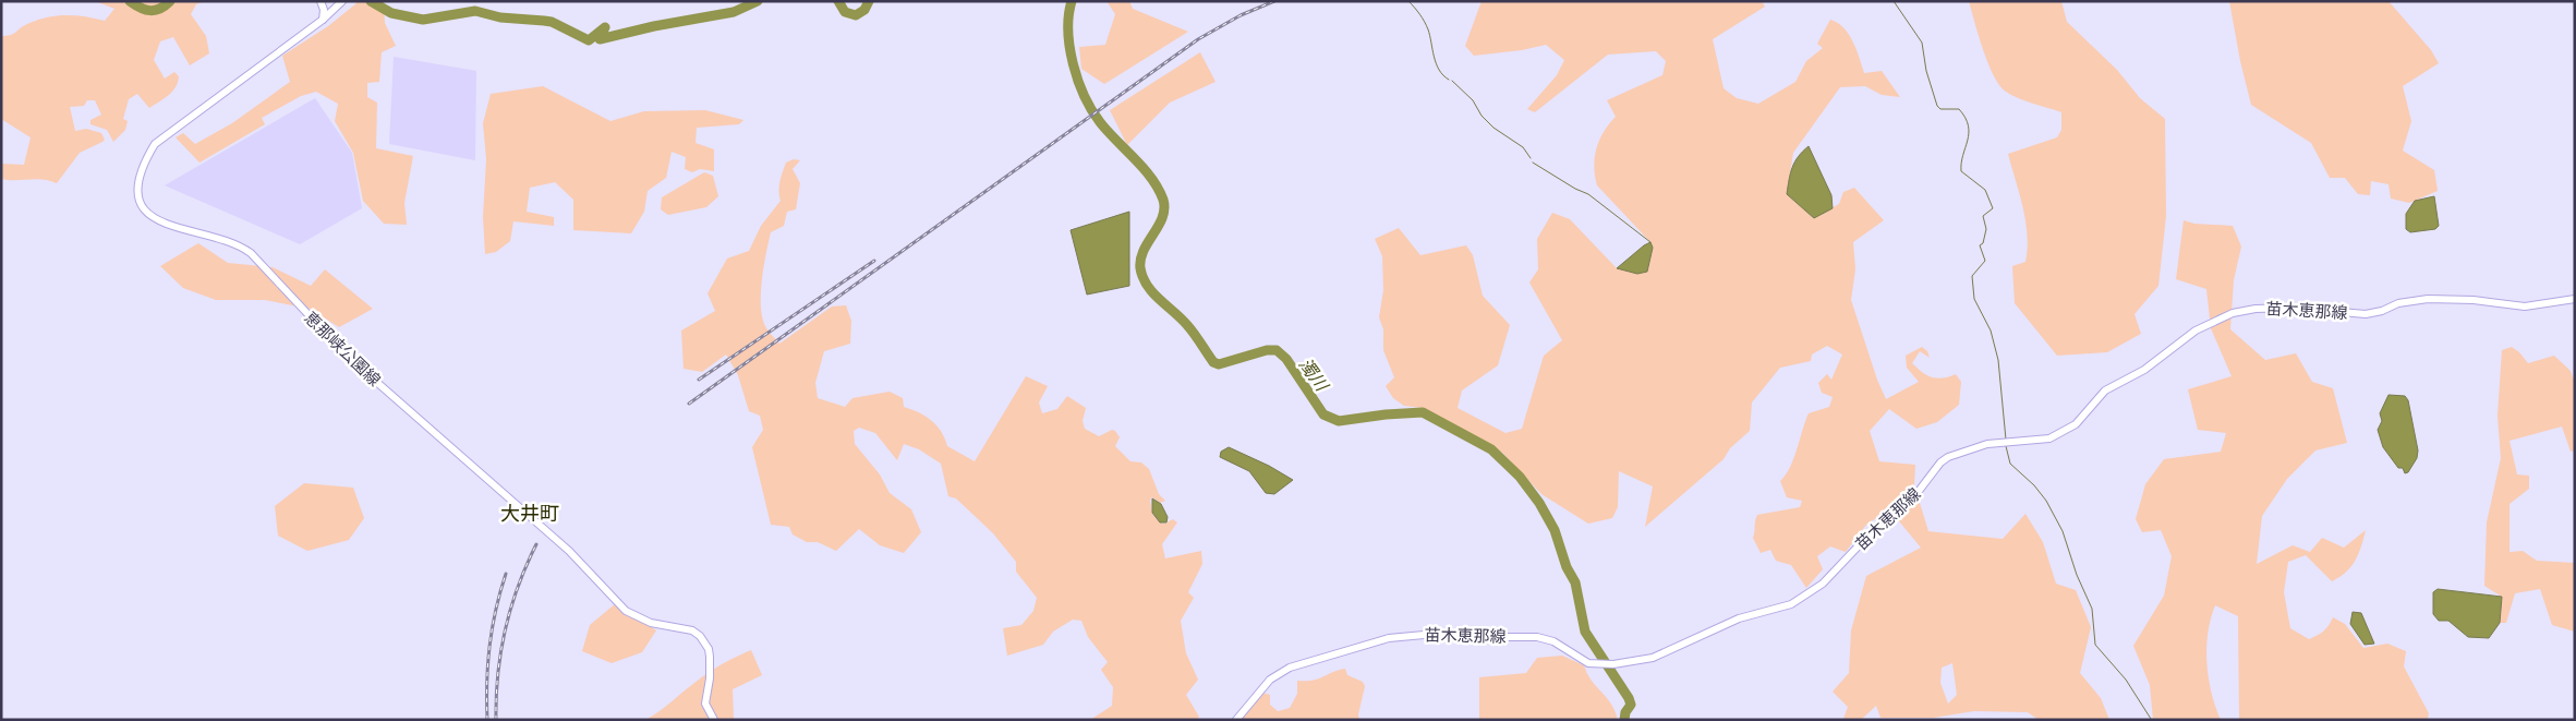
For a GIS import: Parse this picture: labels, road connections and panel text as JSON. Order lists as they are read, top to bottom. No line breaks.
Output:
{"streets":{"main road":["苗木恵那線","恵那峡公園線"]},"districts":["大井町"],"water":["濁川"]}
